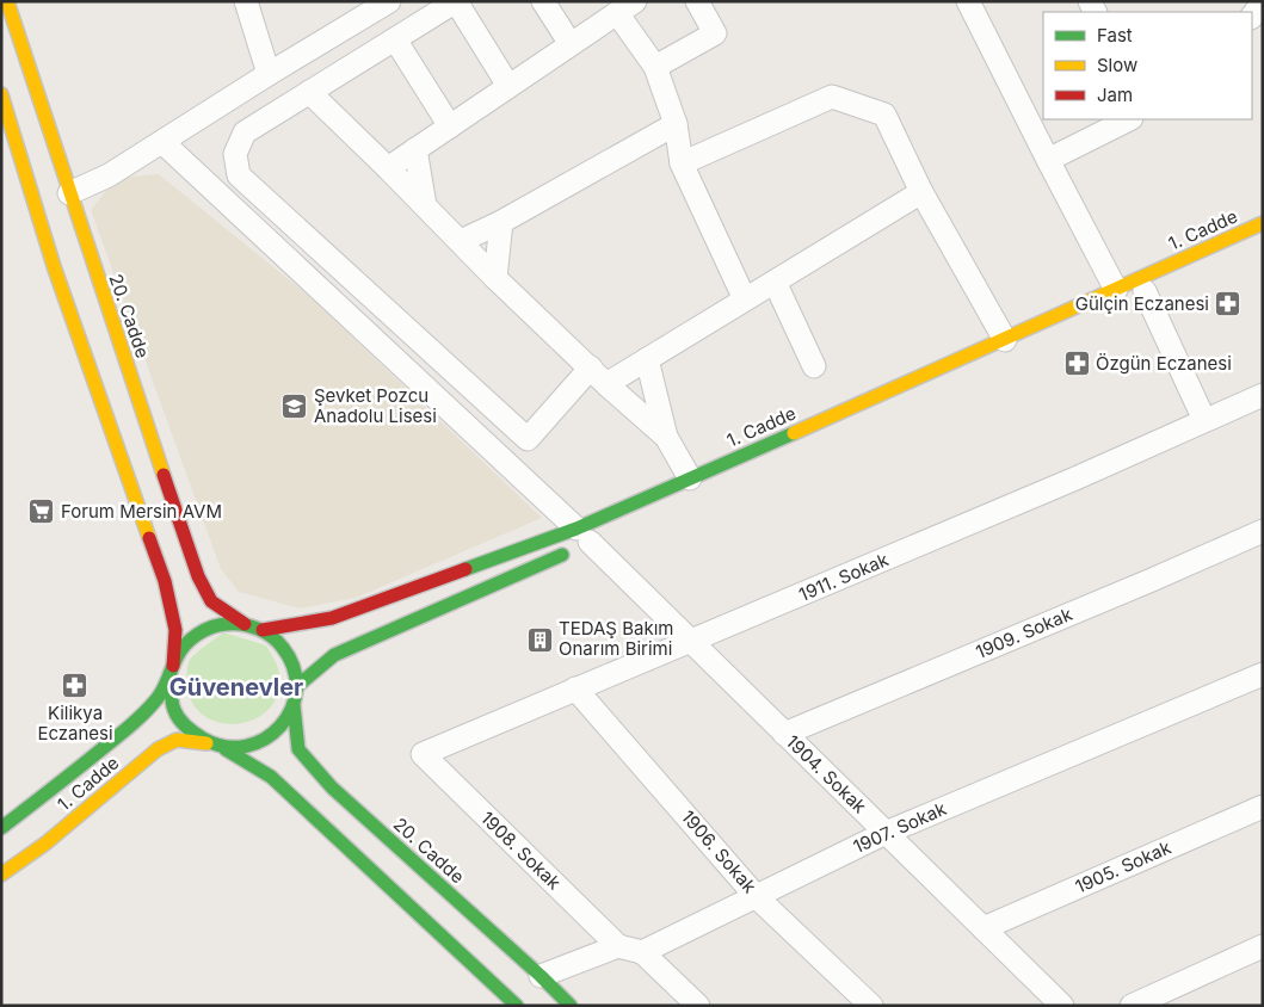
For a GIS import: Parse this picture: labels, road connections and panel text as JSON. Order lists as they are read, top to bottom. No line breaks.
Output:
{"streets":{"street":["1. Cadde","20. Cadde","1911. Sokak","1909. Sokak","1904. Sokak","1907. Sokak","1908. Sokak","1906. Sokak","1905. Sokak"]},"crossings":[["1. Cadde","20. Cadde"],["1. Cadde","1904. Sokak"],["1911. Sokak","1904. Sokak"],["1911. Sokak","1908. Sokak"],["1911. Sokak","1906. Sokak"],["1909. Sokak","1904. Sokak"],["1904. Sokak","1907. Sokak"],["1904. Sokak","1905. Sokak"],["1907. Sokak","1906. Sokak"]],"districts":["Güvenevler"],"places":{"pharmacy":["Gülçin Eczanesi","Özgün Eczanesi","Kilikya Eczanesi"],"school or university":["Şevket Pozcu Anadolu Lisesi"],"supermarket":["Forum Mersin AVM"],"building":["TEDAŞ Bakım Onarım Birimi"]},"legend":["Fast","Slow","Jam"]}
